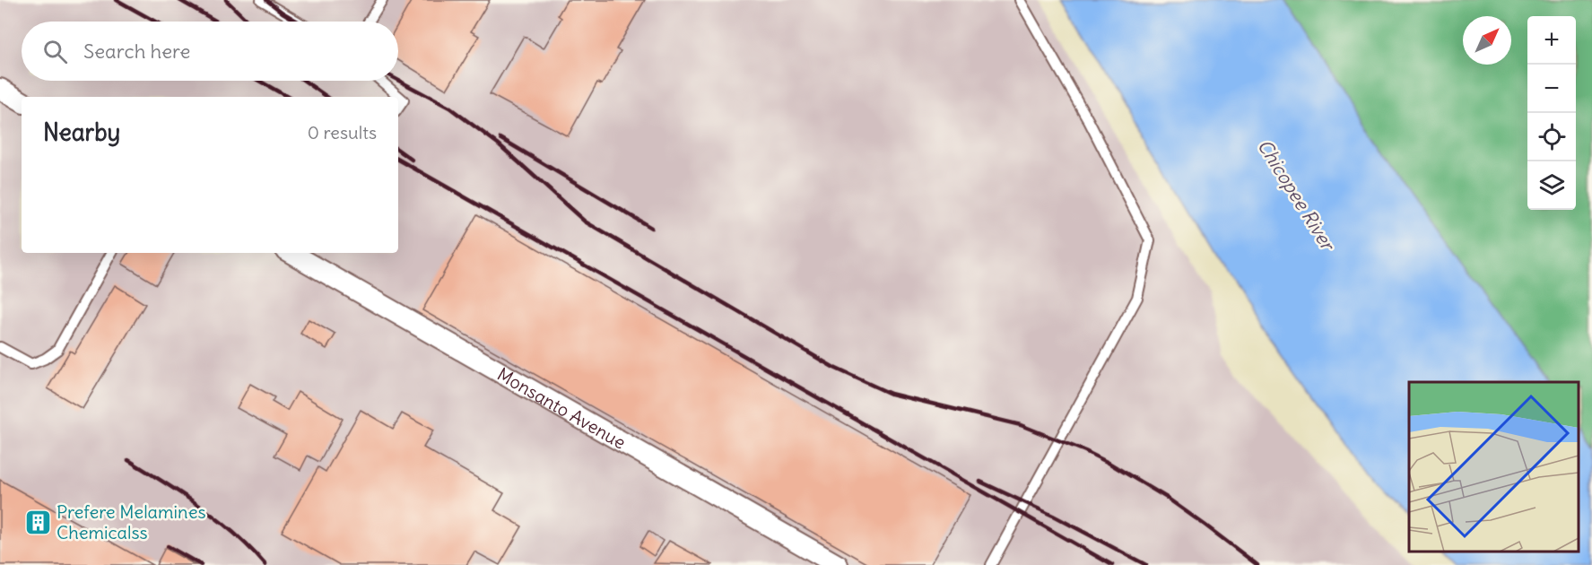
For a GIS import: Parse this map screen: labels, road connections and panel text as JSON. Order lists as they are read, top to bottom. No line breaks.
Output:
{"streets":{"street":["Monsanto Avenue"]},"water":["Chicopee River"],"places":{"building":["Prefere Melamines Chemicalss"]},"north":"top right","page":{"map_buttons":["+","−"],"search":"Search here","heading":["Nearby","0 results"]}}
